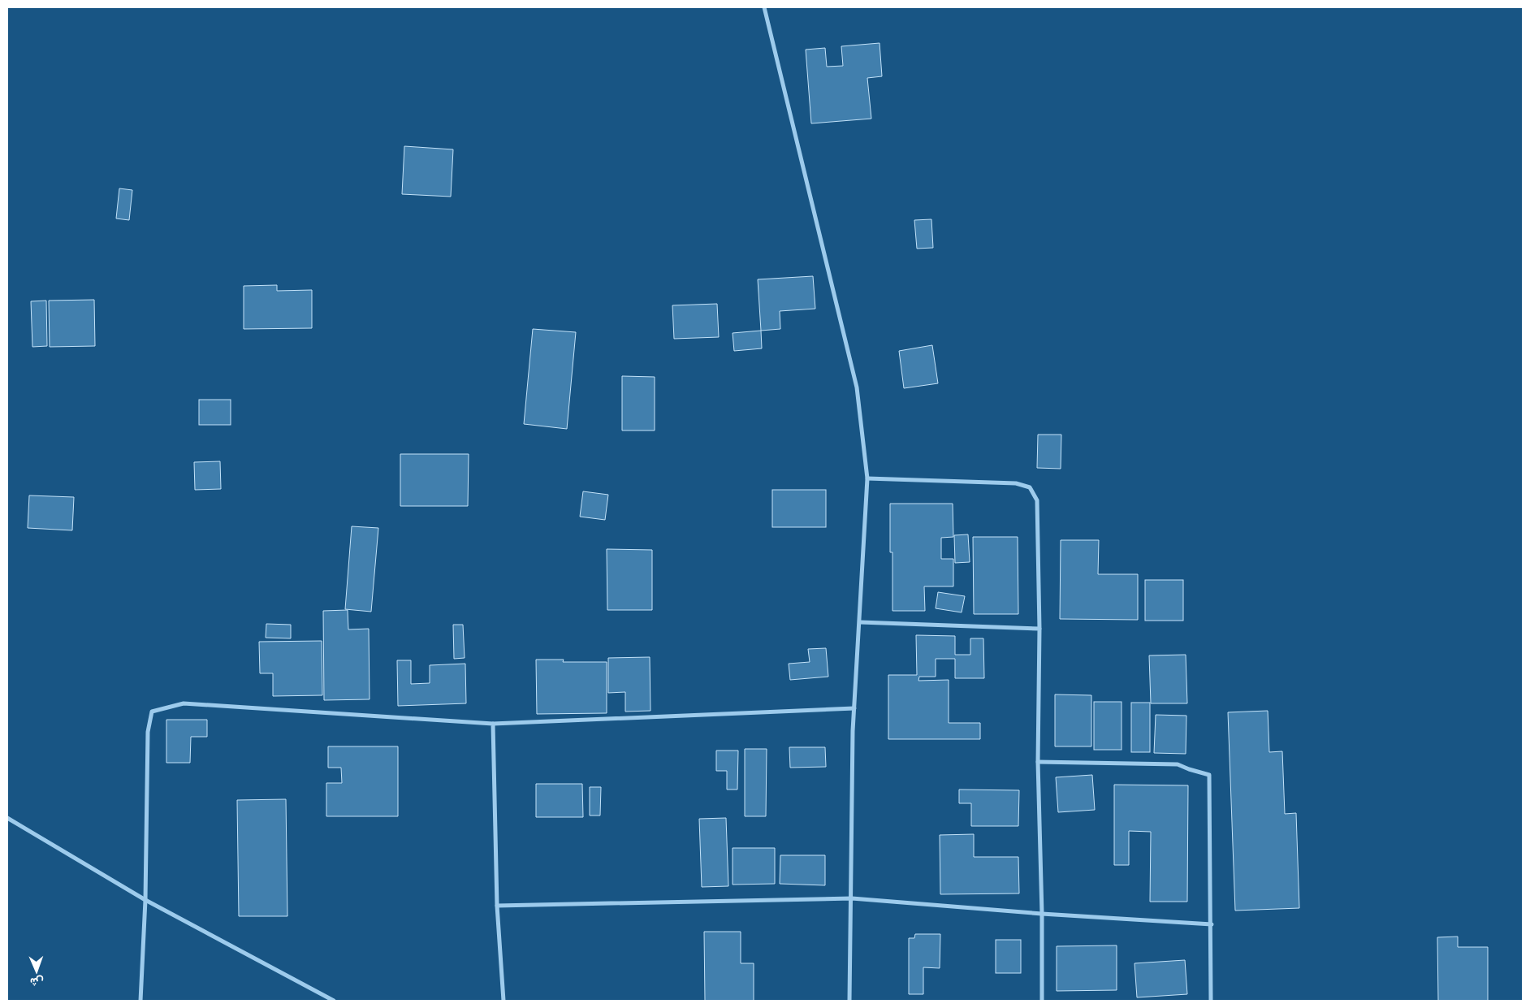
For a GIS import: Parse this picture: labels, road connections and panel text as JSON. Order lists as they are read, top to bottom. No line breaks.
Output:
{"north":"bottom"}
